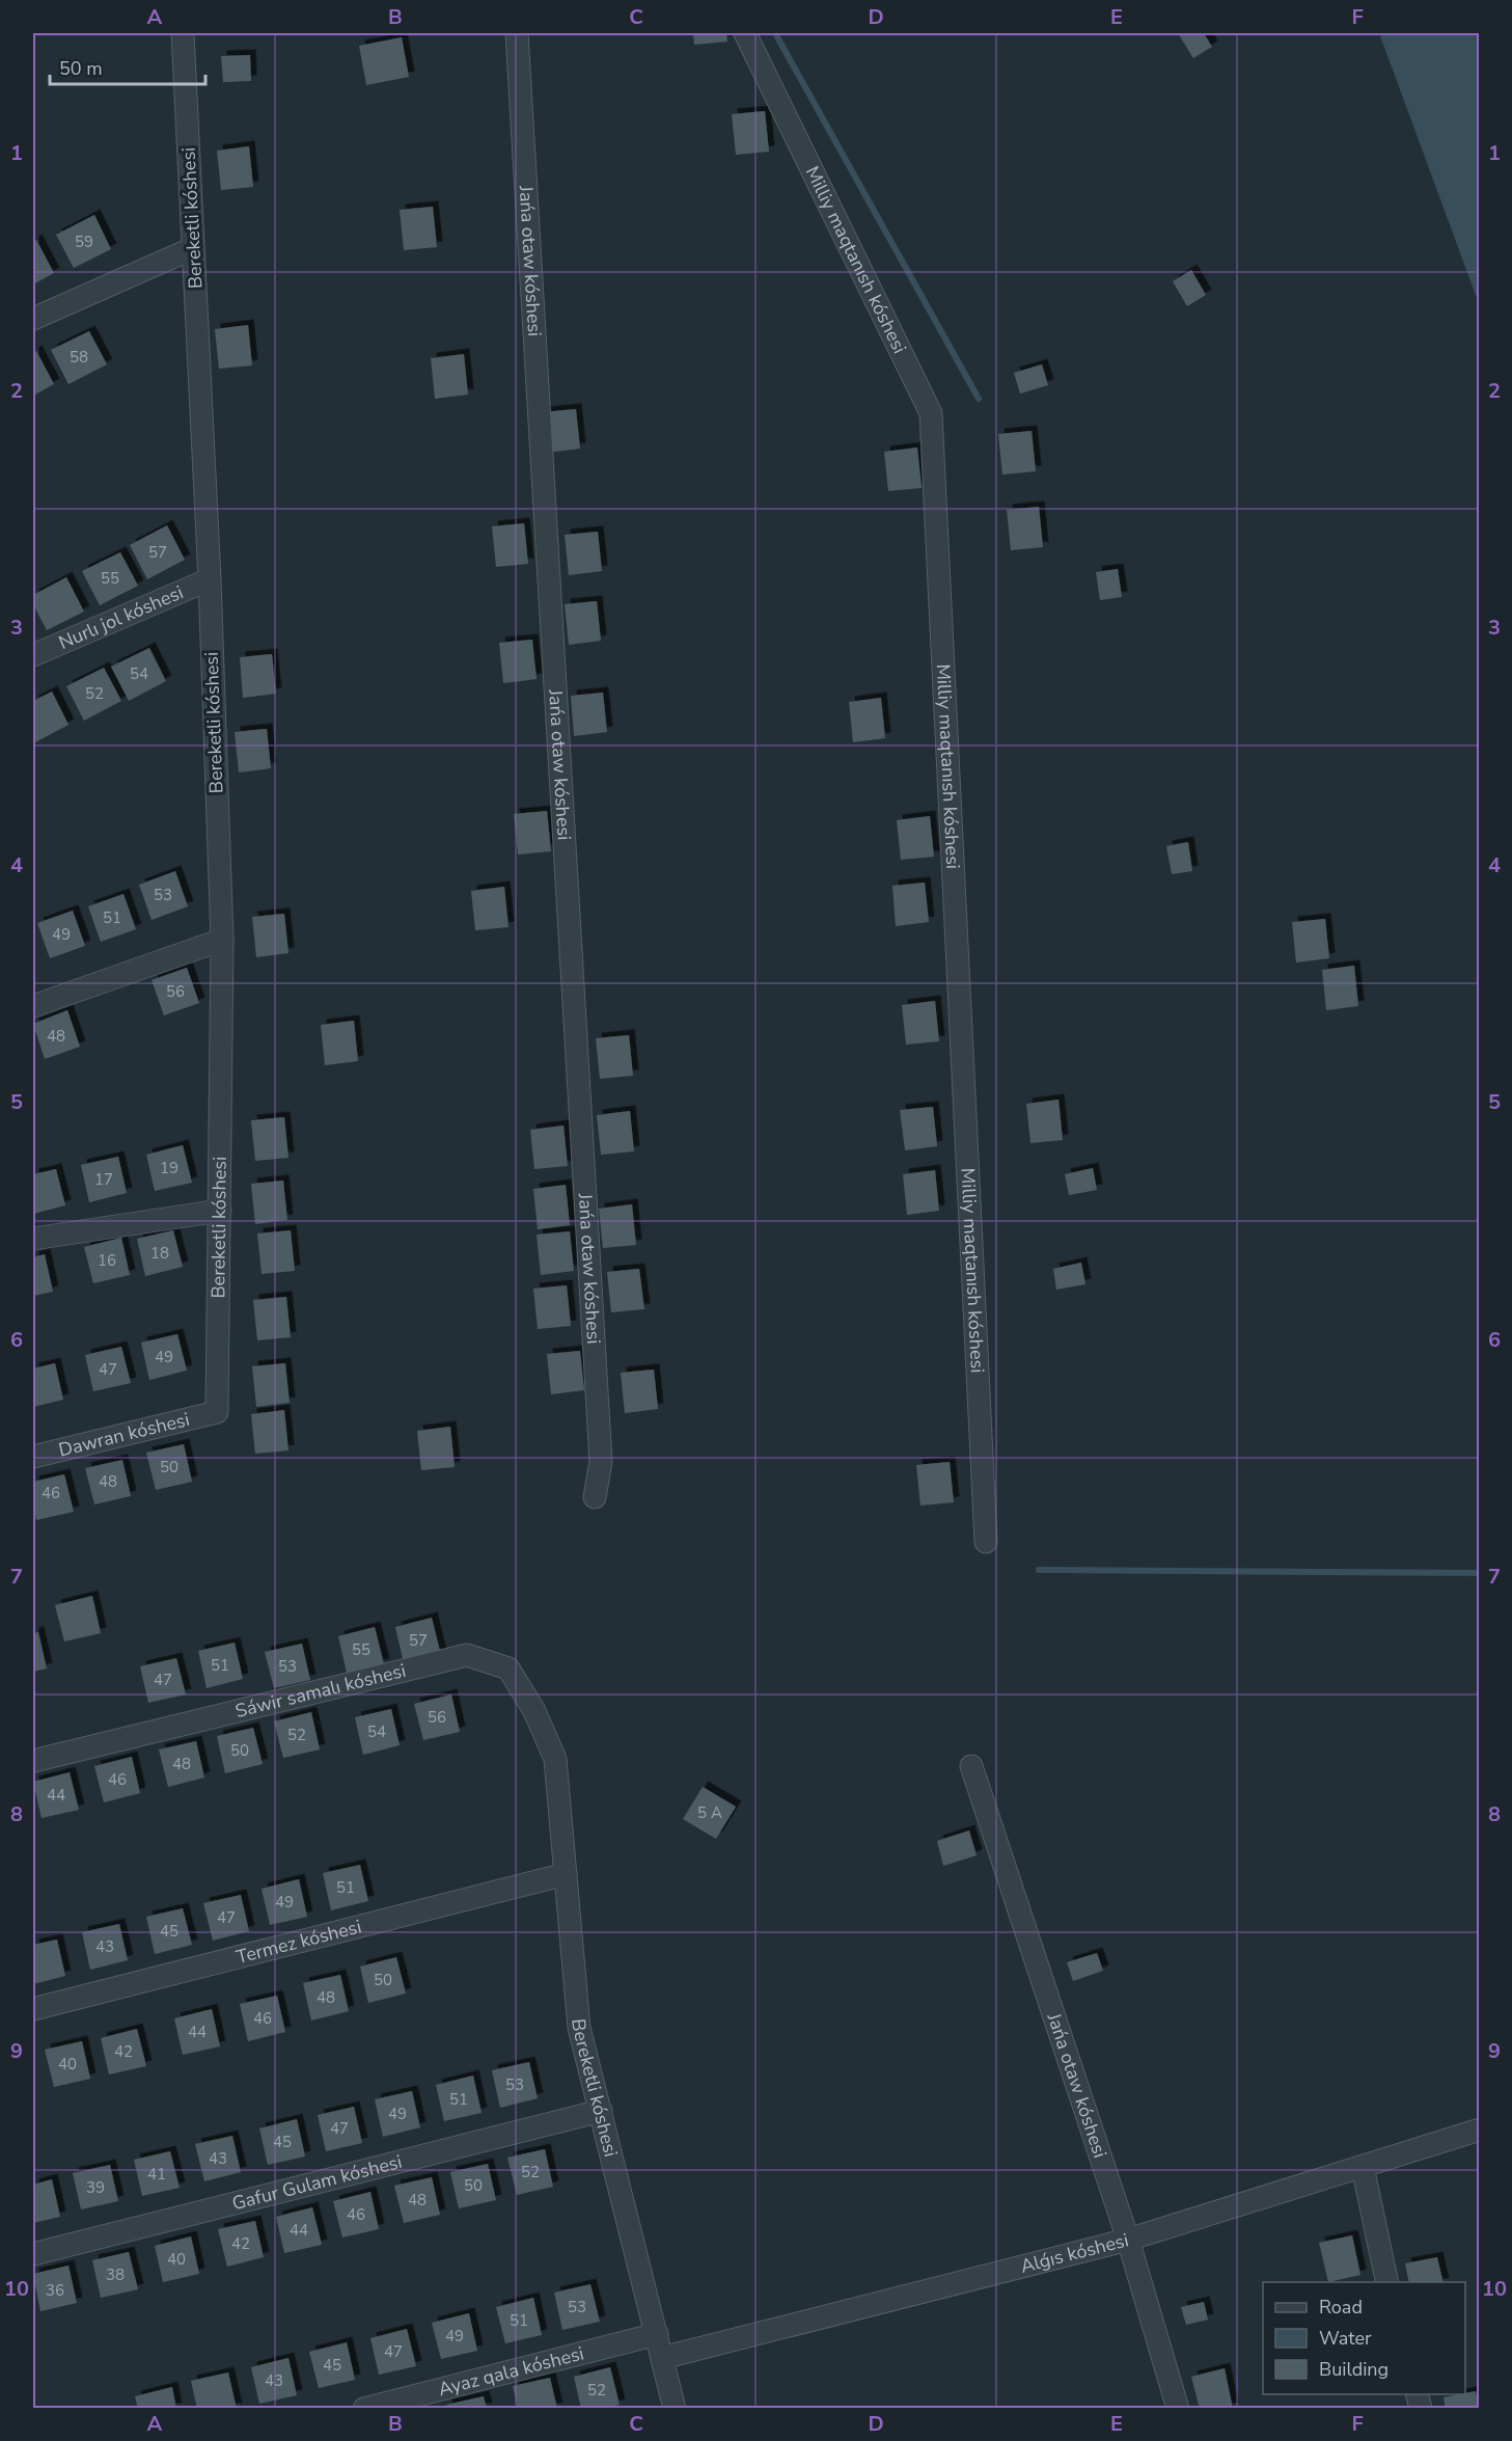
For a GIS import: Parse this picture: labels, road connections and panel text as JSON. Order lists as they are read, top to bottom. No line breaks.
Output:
{"streets":{"street":["Bereketli kóshesi","Milliy maqtanısh kóshesi","Jańa otaw kóshesi","Nurlı jol kóshesi","Dawran kóshesi","Sáwir samalı kóshesi","Termez kóshesi","Gafur Gulam kóshesi","Alǵıs kóshesi","Ayaz qala kóshesi"]},"crossings":[["Bereketli kóshesi","Nurlı jol kóshesi"],["Bereketli kóshesi","Dawran kóshesi"],["Bereketli kóshesi","Sáwir samalı kóshesi"],["Bereketli kóshesi","Termez kóshesi"],["Bereketli kóshesi","Gafur Gulam kóshesi"],["Bereketli kóshesi","Alǵıs kóshesi"],["Bereketli kóshesi","Ayaz qala kóshesi"],["Jańa otaw kóshesi","Alǵıs kóshesi"]],"house_numbers":["59","58","57","55","54","52","53","51","49","56","48","19","17","18","16","49","47","50","48","46","57","55","51","53","47","56","54","52","50","48","46","44","5 А","51","49","47","45","43","50","48","46","44","42","40","53","51","49","47","45","43","52","41","50","39","48","46","44","42","40","38","36","53","51","49","47","45","43","52"],"legend":["Road","Water","Building"],"scale_bar":"50 m","grid":{"columns":["A","B","C","D","E","F"],"rows":["1","2","3","4","5","6","7","8","9","10"]}}
